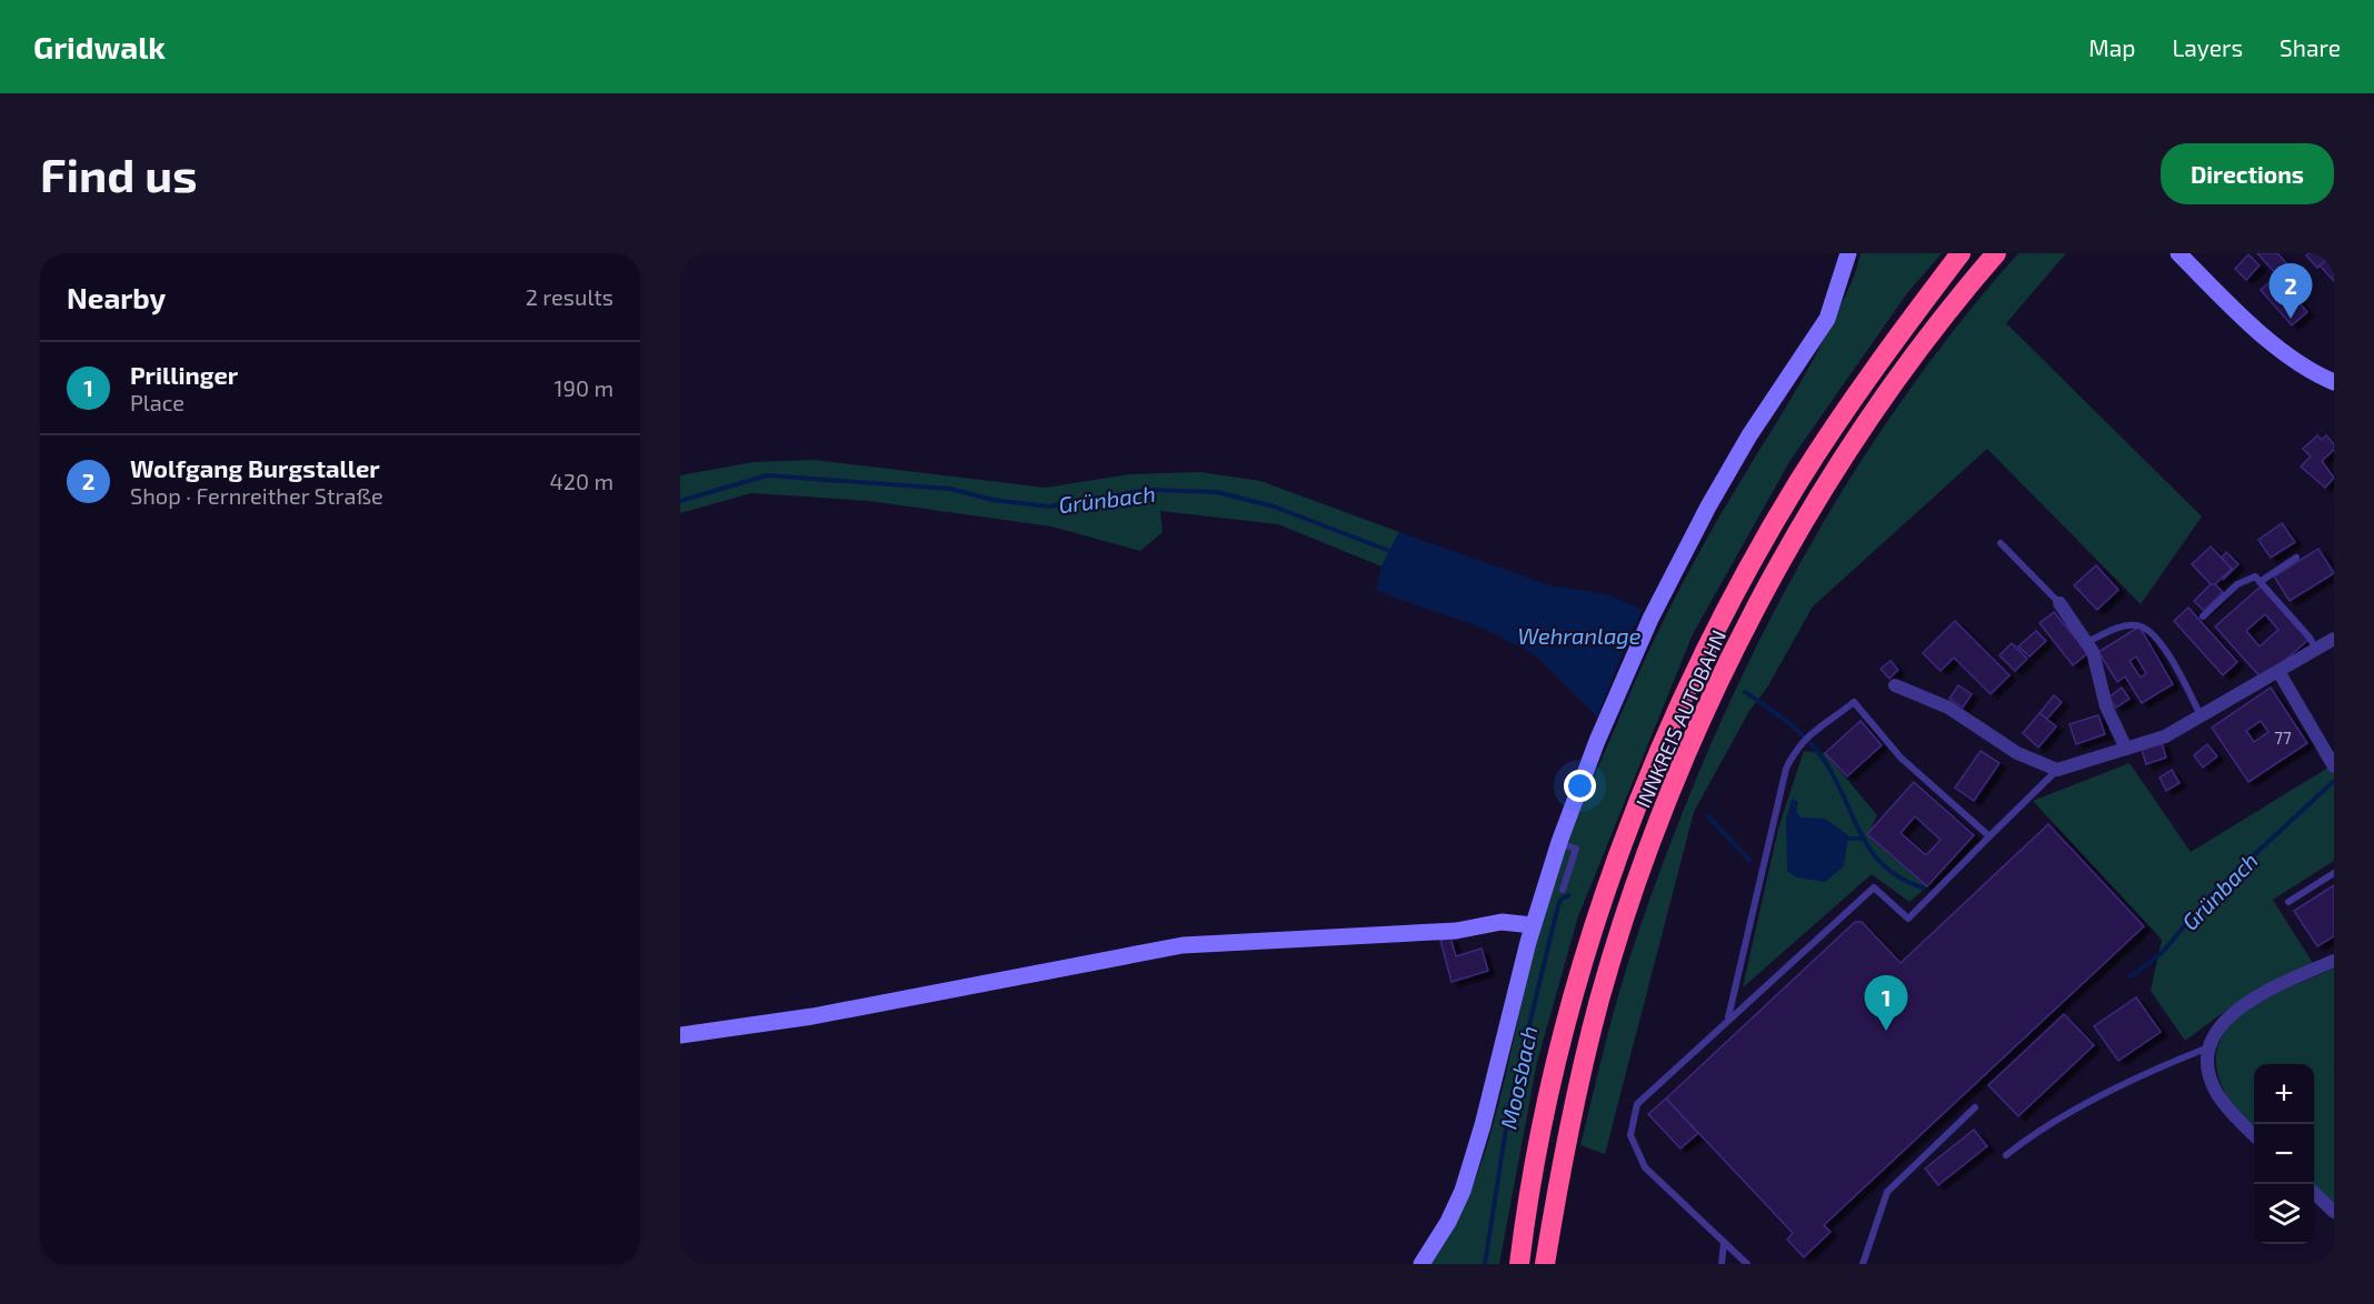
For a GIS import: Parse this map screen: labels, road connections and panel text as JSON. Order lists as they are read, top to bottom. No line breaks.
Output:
{"streets":{"highway":["INNKREIS AUTOBAHN"]},"water":["Grünbach","Wehranlage","Moosbach"],"house_numbers":["77"],"page":{"header":"Gridwalk","nav":["Map","Layers","Share"],"buttons":"Directions","title":"Find us","heading":["Nearby","2 results"],"pins":["2","1"],"list":[{"mark":"1","name":"Prillinger","note":"Place","value":"190 m"},{"mark":"2","name":"Wolfgang Burgstaller","note":"Shop · Fernreither Straße","value":"420 m"}],"map_buttons":["+","−"]}}
